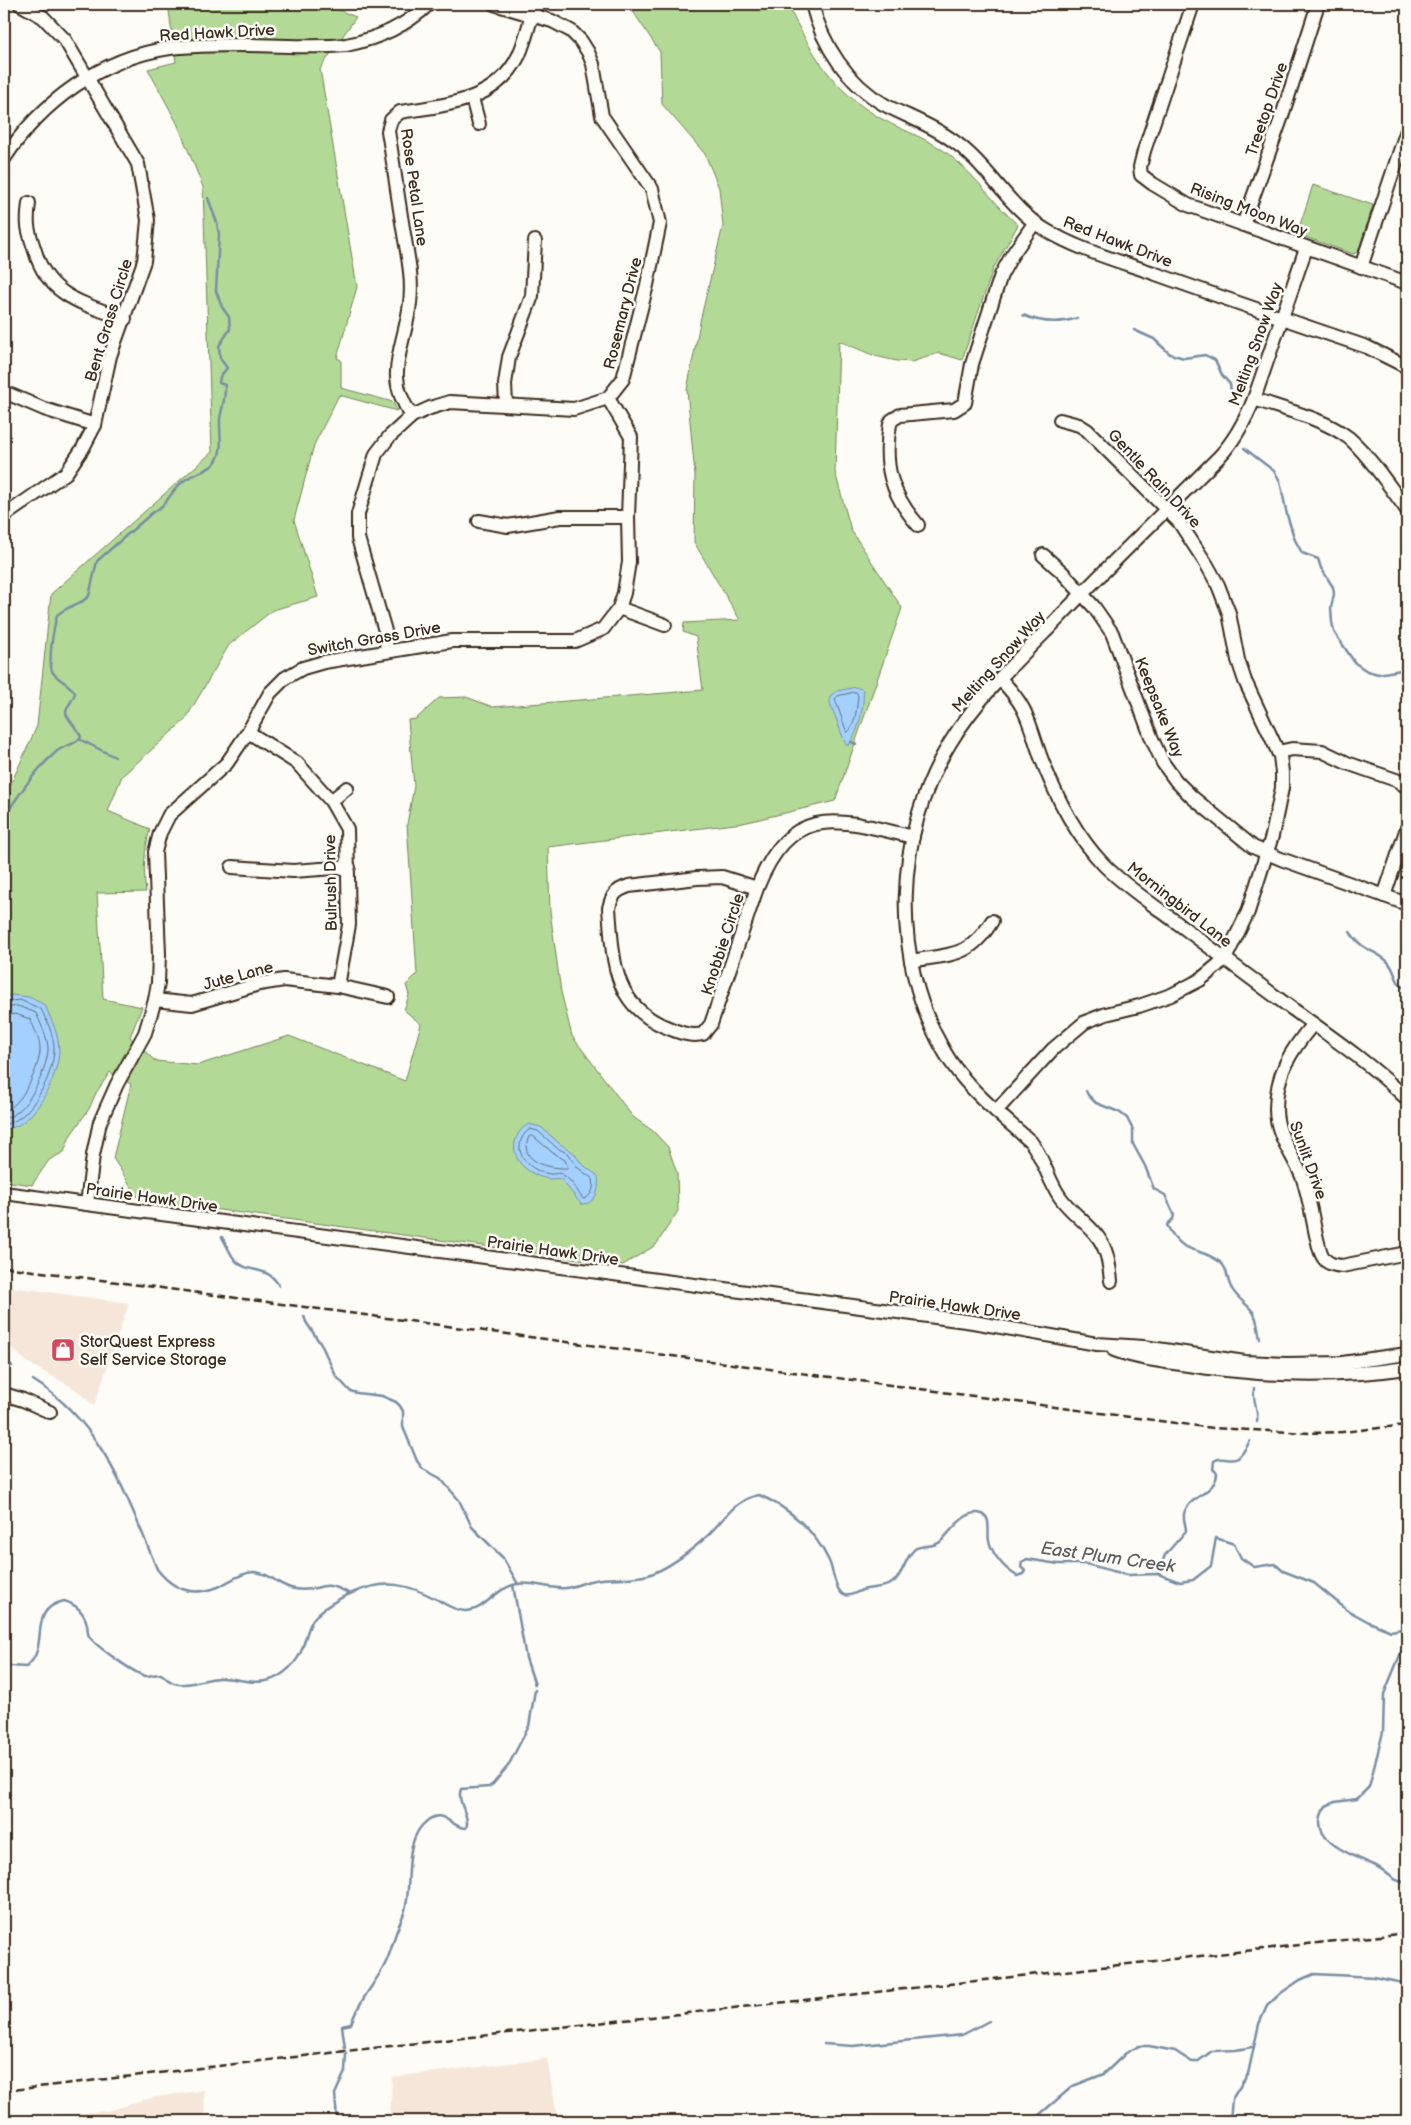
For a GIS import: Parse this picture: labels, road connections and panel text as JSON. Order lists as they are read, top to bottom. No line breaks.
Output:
{"streets":{"street":["Red Hawk Drive","Treetop Drive","Rose Petal Lane","Rising Moon Way","Rosemary Drive","Bent Grass Circle","Melting Snow Way","Gentle Rain Drive","Switch Grass Drive","Keepsake Way","Bulrush Drive","Morningbird Lane","Knobbie Circle","Jute Lane","Sunlit Drive","Prairie Hawk Drive"]},"crossings":[["Red Hawk Drive","Bent Grass Circle"],["Red Hawk Drive","Melting Snow Way"],["Treetop Drive","Rising Moon Way"],["Rose Petal Lane","Rosemary Drive"],["Rising Moon Way","Melting Snow Way"],["Rosemary Drive","Switch Grass Drive"],["Melting Snow Way","Gentle Rain Drive"],["Melting Snow Way","Keepsake Way"],["Melting Snow Way","Morningbird Lane"],["Gentle Rain Drive","Keepsake Way"],["Gentle Rain Drive","Morningbird Lane"],["Switch Grass Drive","Bulrush Drive"],["Switch Grass Drive","Jute Lane"],["Switch Grass Drive","Prairie Hawk Drive"],["Bulrush Drive","Jute Lane"],["Morningbird Lane","Sunlit Drive"]],"water":["East Plum Creek"],"places":{"shop":["StorQuest Express Self Service Storage"]}}
